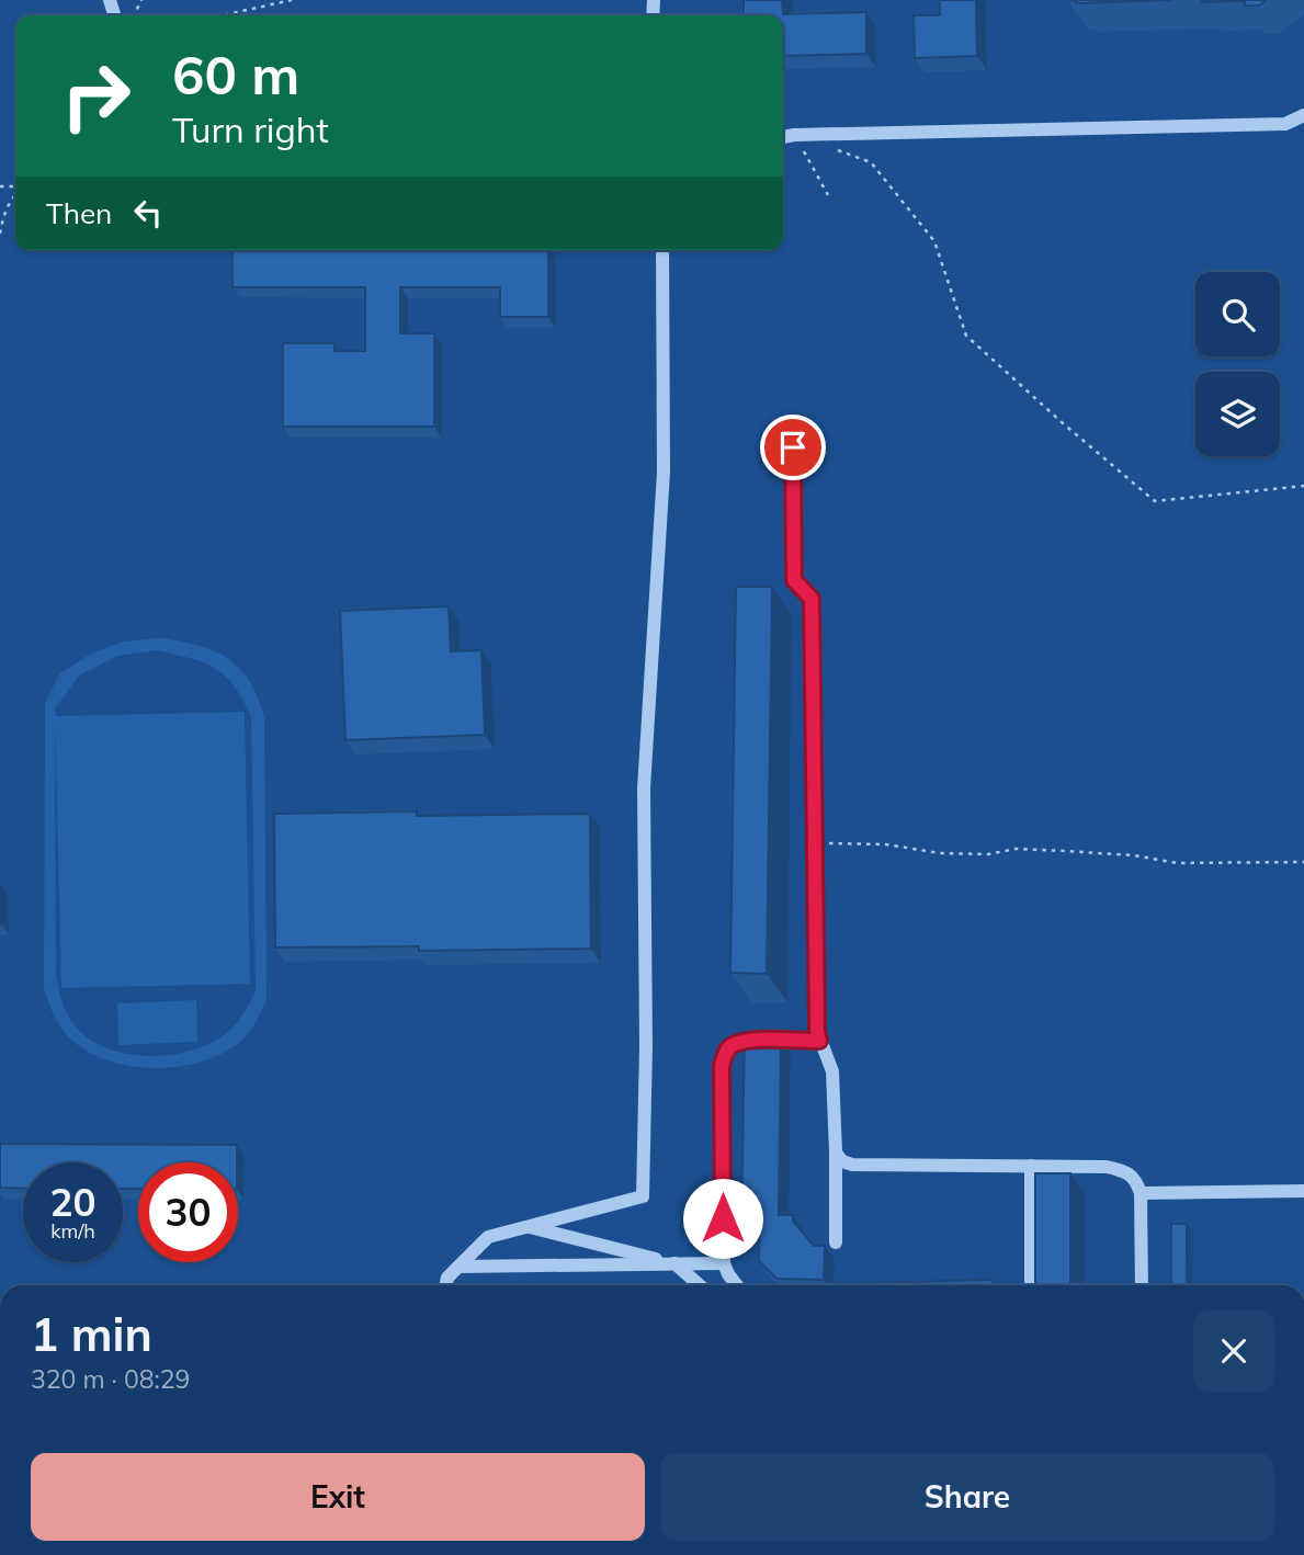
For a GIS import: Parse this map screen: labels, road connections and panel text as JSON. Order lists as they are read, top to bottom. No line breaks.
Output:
{"page":{"turn":["60 m","Turn right"],"then":"Then","speed":"20 km/h","limit":"30","heading":["1 min","320 m · 08:29"],"buttons":["Exit","Share"]}}
